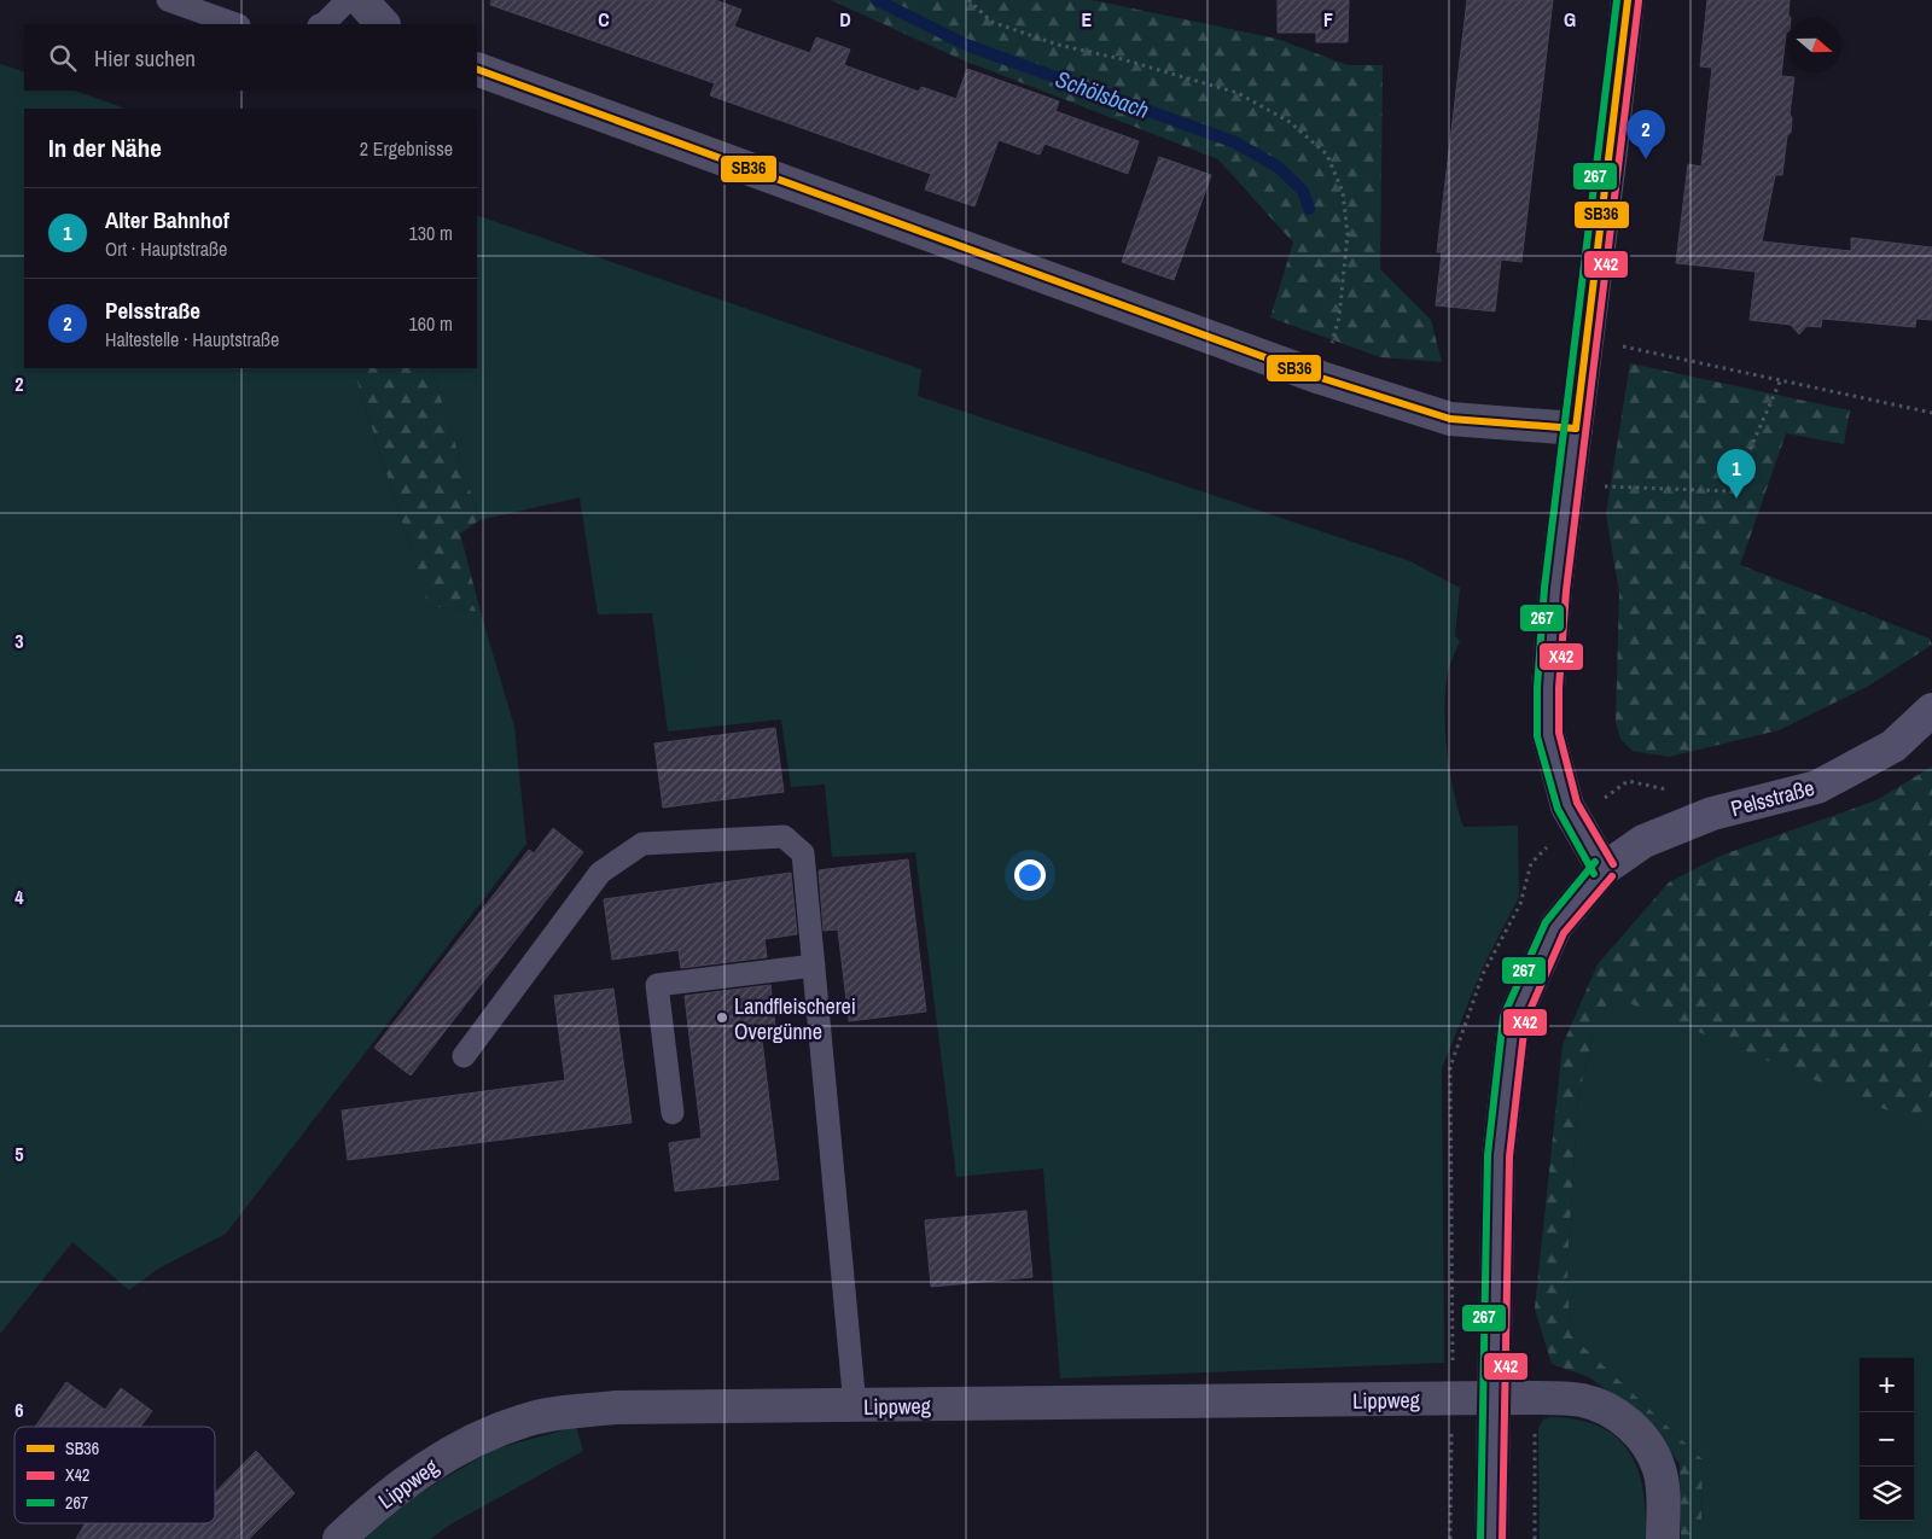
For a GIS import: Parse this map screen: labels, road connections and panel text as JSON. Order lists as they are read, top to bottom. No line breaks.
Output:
{"streets":{"main road":["Pelsstraße"],"street":["Lippweg"]},"crossings":[["Pelsstraße","Lippweg"]],"water":["Schölsbach"],"places":["Landfleischerei Overgünne"],"lines":["transit line SB36","transit line 267","transit line X42"],"legend":["SB36","X42","267"],"north":"right","page":{"search":"Hier suchen","heading":["In der Nähe","2 Ergebnisse"],"pins":["2","1"],"list":[{"mark":"1","name":"Alter Bahnhof","note":"Ort · Hauptstraße","value":"130 m"},{"mark":"2","name":"Pelsstraße","note":"Haltestelle · Hauptstraße","value":"160 m"}],"map_buttons":["+","−"]},"grid":{"columns":["C","D","E","F","G"],"rows":["2","3","4","5","6"]}}
